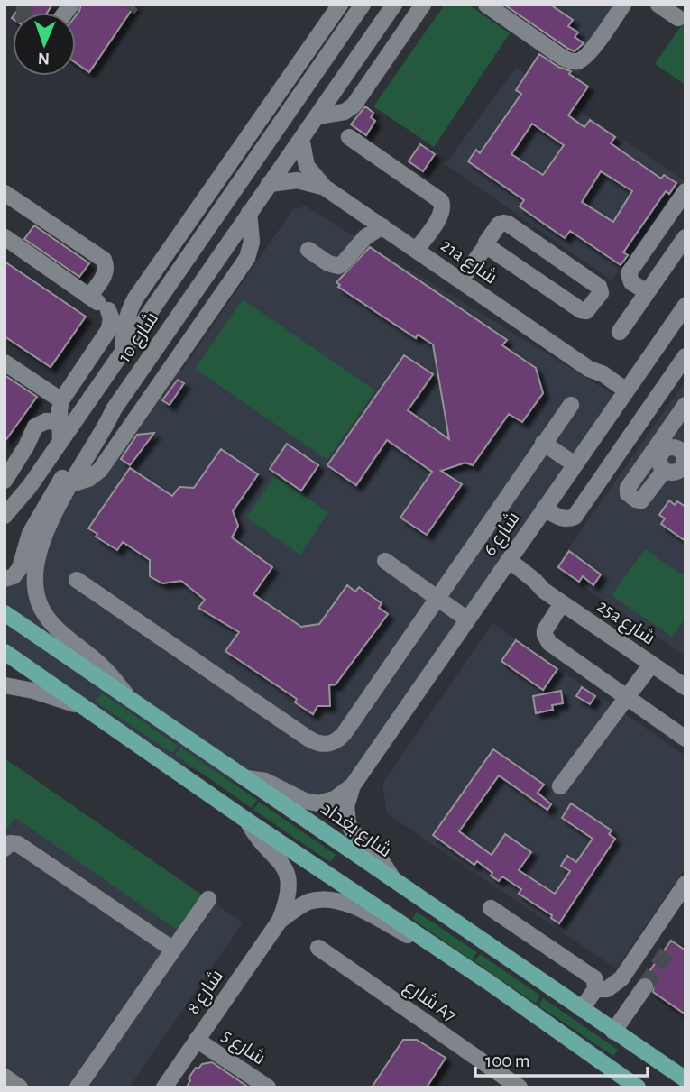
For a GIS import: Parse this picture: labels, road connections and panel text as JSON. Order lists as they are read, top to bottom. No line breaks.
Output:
{"streets":{"main road":["شارع بغداد"],"street":["21a شارع","شارع 10","شارع 6","25a شارع","شارع 8","شارع A7","شارع 5"]},"crossings":[["21a شارع","شارع 10"],["21a شارع","شارع 6"],["شارع 10","شارع بغداد"],["شارع 6","25a شارع"],["شارع 6","شارع بغداد"],["شارع 8","شارع 5"]],"scale_bar":"100 m","north":"bottom"}
